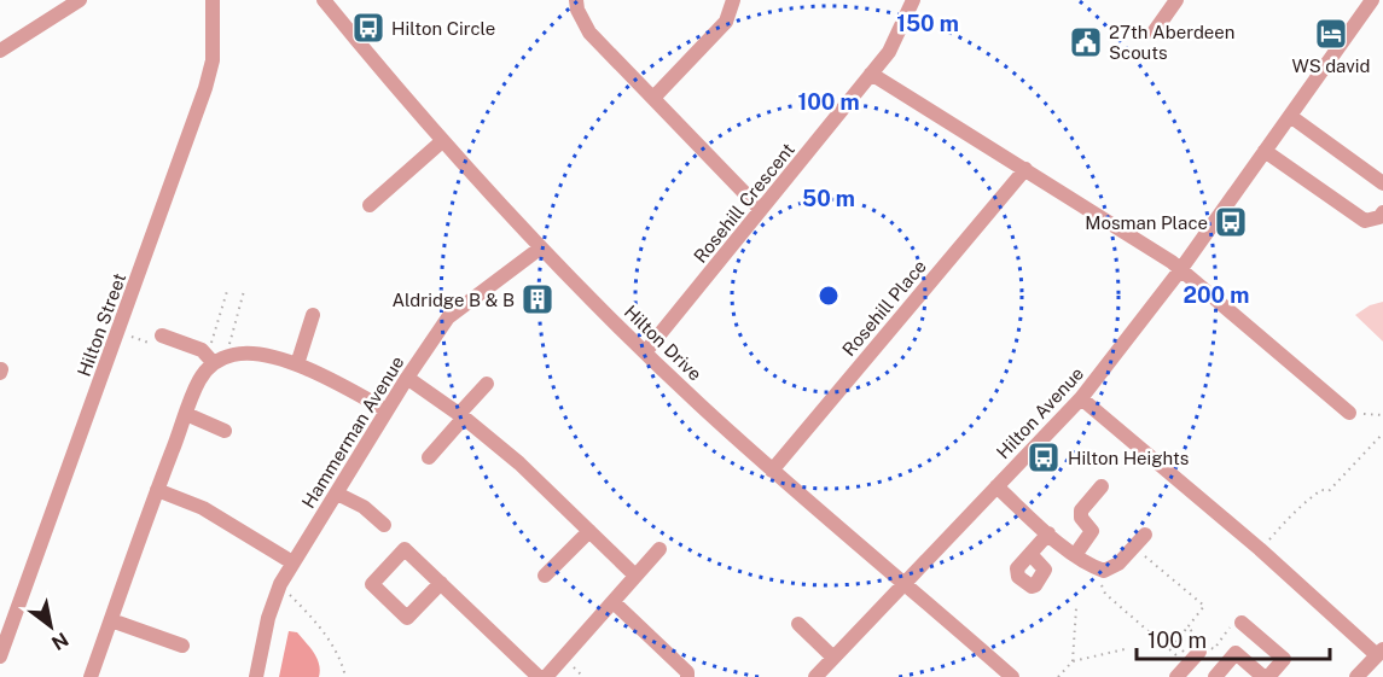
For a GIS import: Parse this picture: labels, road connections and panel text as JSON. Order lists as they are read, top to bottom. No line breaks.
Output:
{"streets":{"street":["Rosehill Crescent","Rosehill Place","Hilton Street","Hilton Drive","Hilton Avenue","Hammerman Avenue"]},"crossings":[["Rosehill Crescent","Hilton Drive"],["Rosehill Place","Hilton Drive"],["Hilton Drive","Hilton Avenue"],["Hilton Drive","Hammerman Avenue"]],"places":{"bus stop":["Hilton Circle","Mosman Place","Hilton Heights"],"hotel":["WS david"],"public building":["27th Aberdeen Scouts"],"building":["Aldridge B & B"]},"scale_bar":"100 m","north":"bottom right","rings":["150 m","100 m","50 m","200 m"]}
